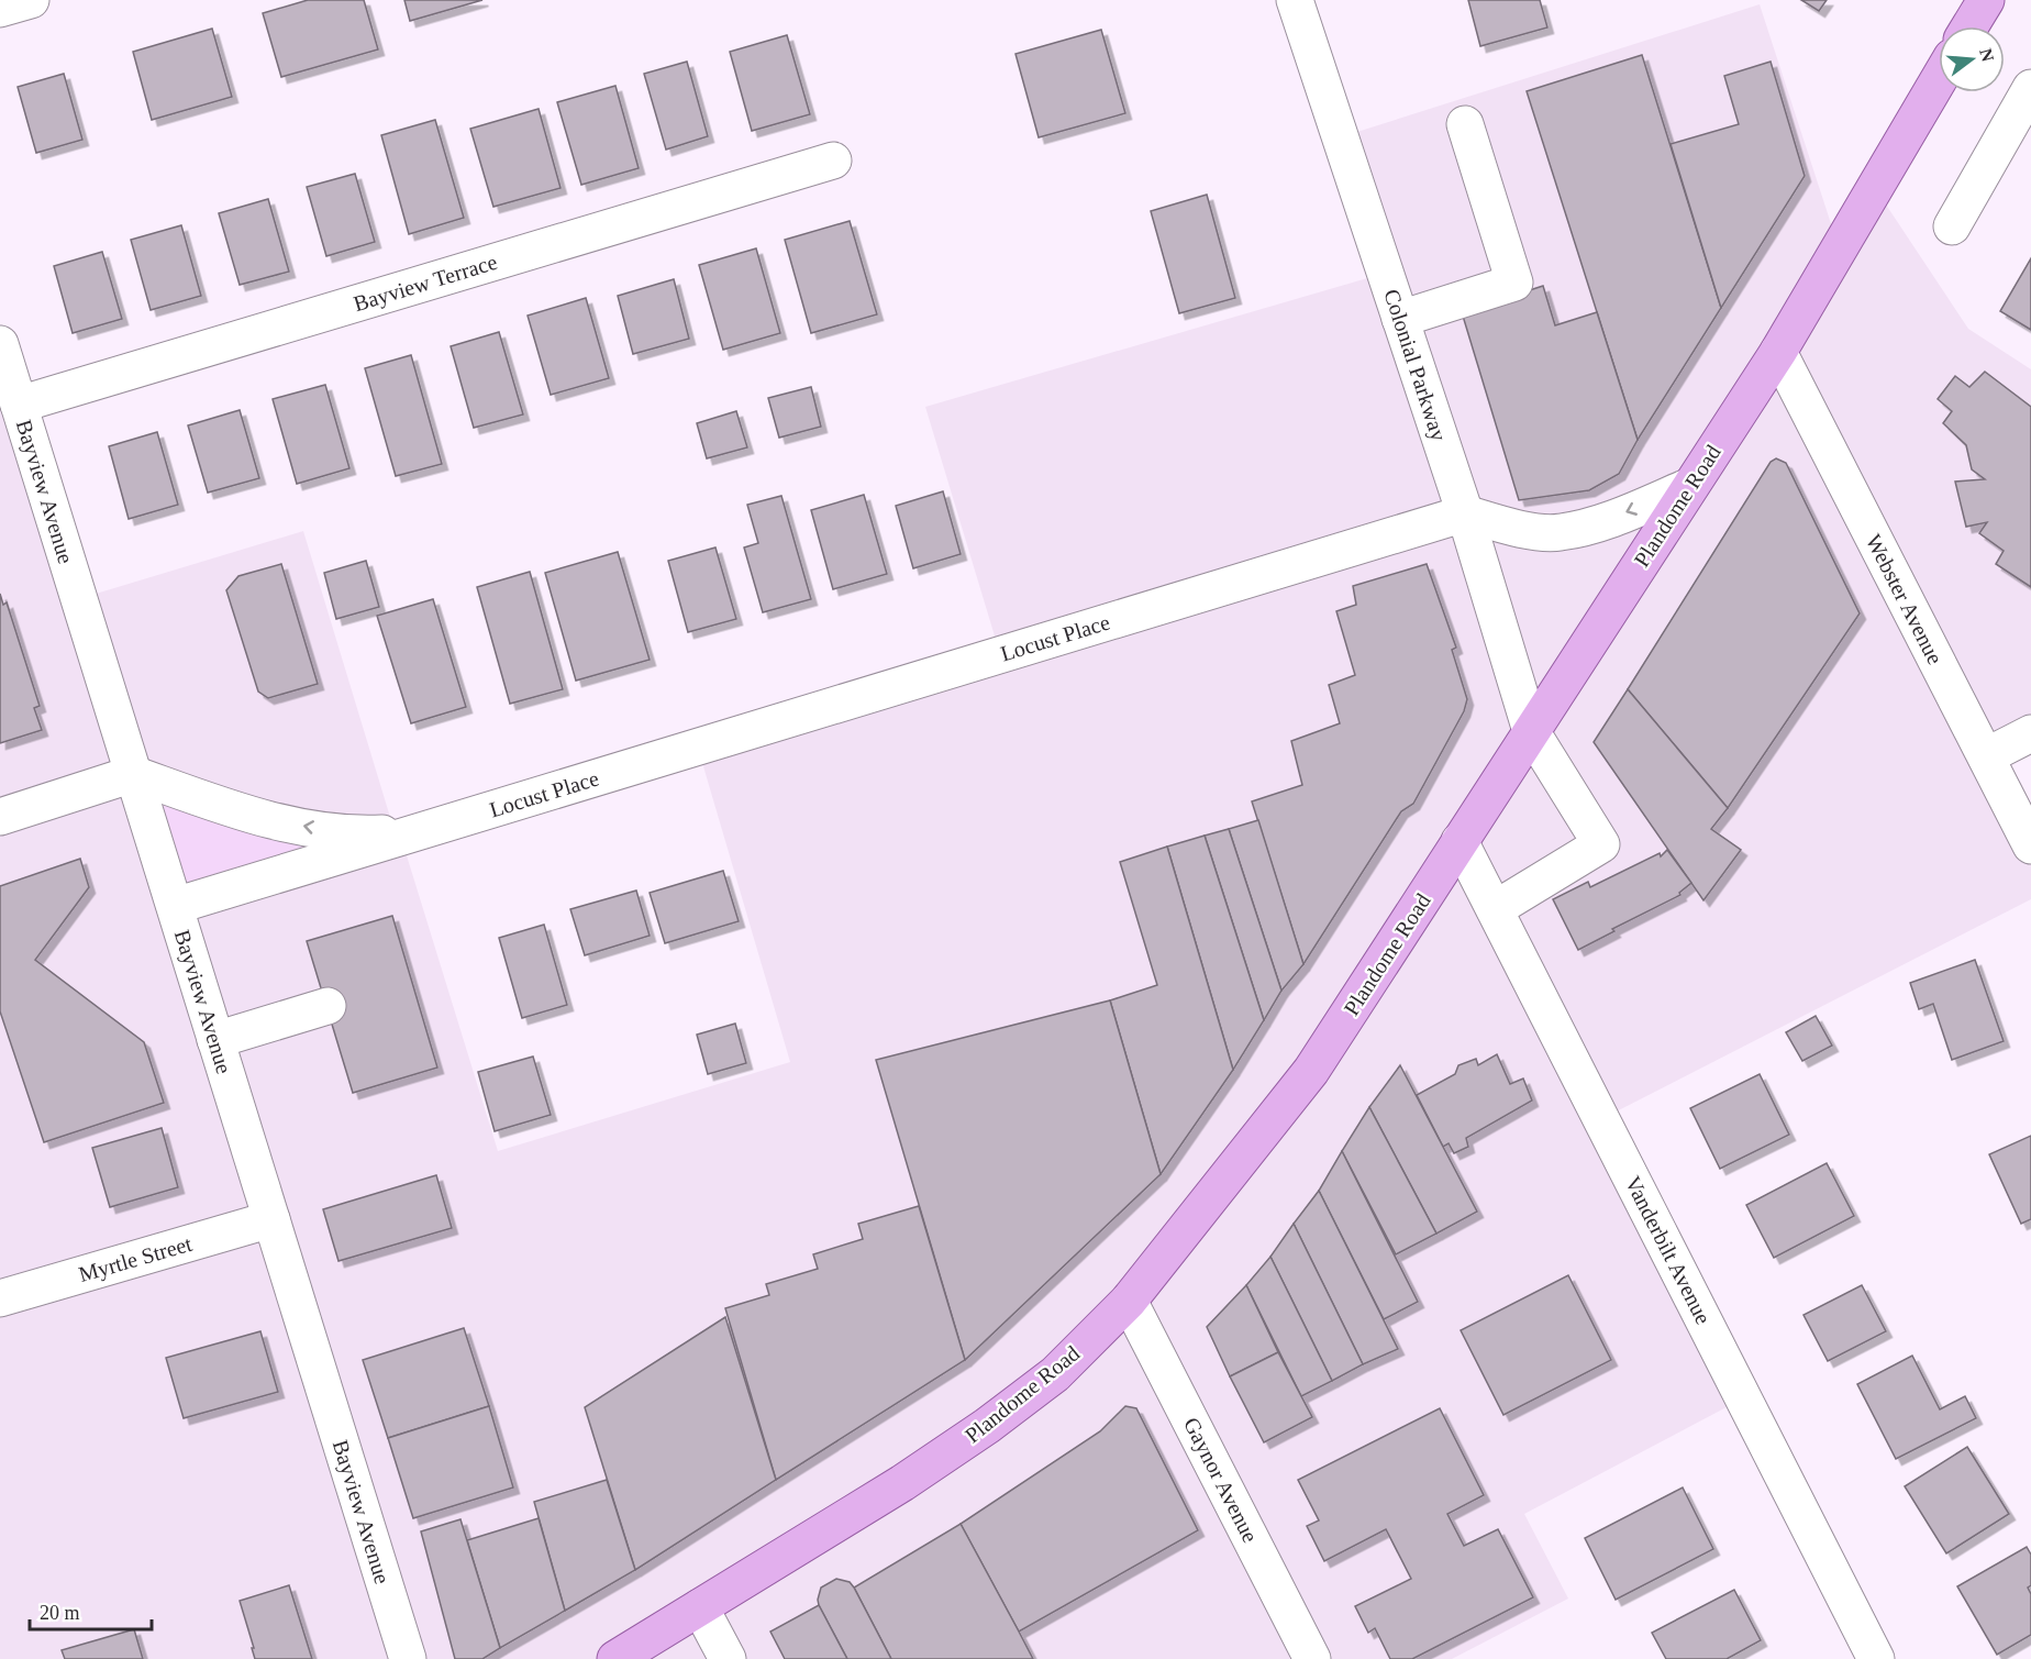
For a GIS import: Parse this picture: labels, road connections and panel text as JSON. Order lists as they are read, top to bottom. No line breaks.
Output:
{"streets":{"main road":["Plandome Road"],"street":["Bayview Terrace","Colonial Parkway","Bayview Avenue","Webster Avenue","Locust Place","Vanderbilt Avenue","Myrtle Street","Gaynor Avenue"]},"crossings":[["Bayview Terrace","Bayview Avenue"],["Colonial Parkway","Plandome Road"],["Colonial Parkway","Locust Place"],["Colonial Parkway","Vanderbilt Avenue"],["Bayview Avenue","Locust Place"],["Bayview Avenue","Myrtle Street"],["Plandome Road","Webster Avenue"],["Plandome Road","Vanderbilt Avenue"],["Plandome Road","Gaynor Avenue"]],"scale_bar":"20 m","north":"right"}
